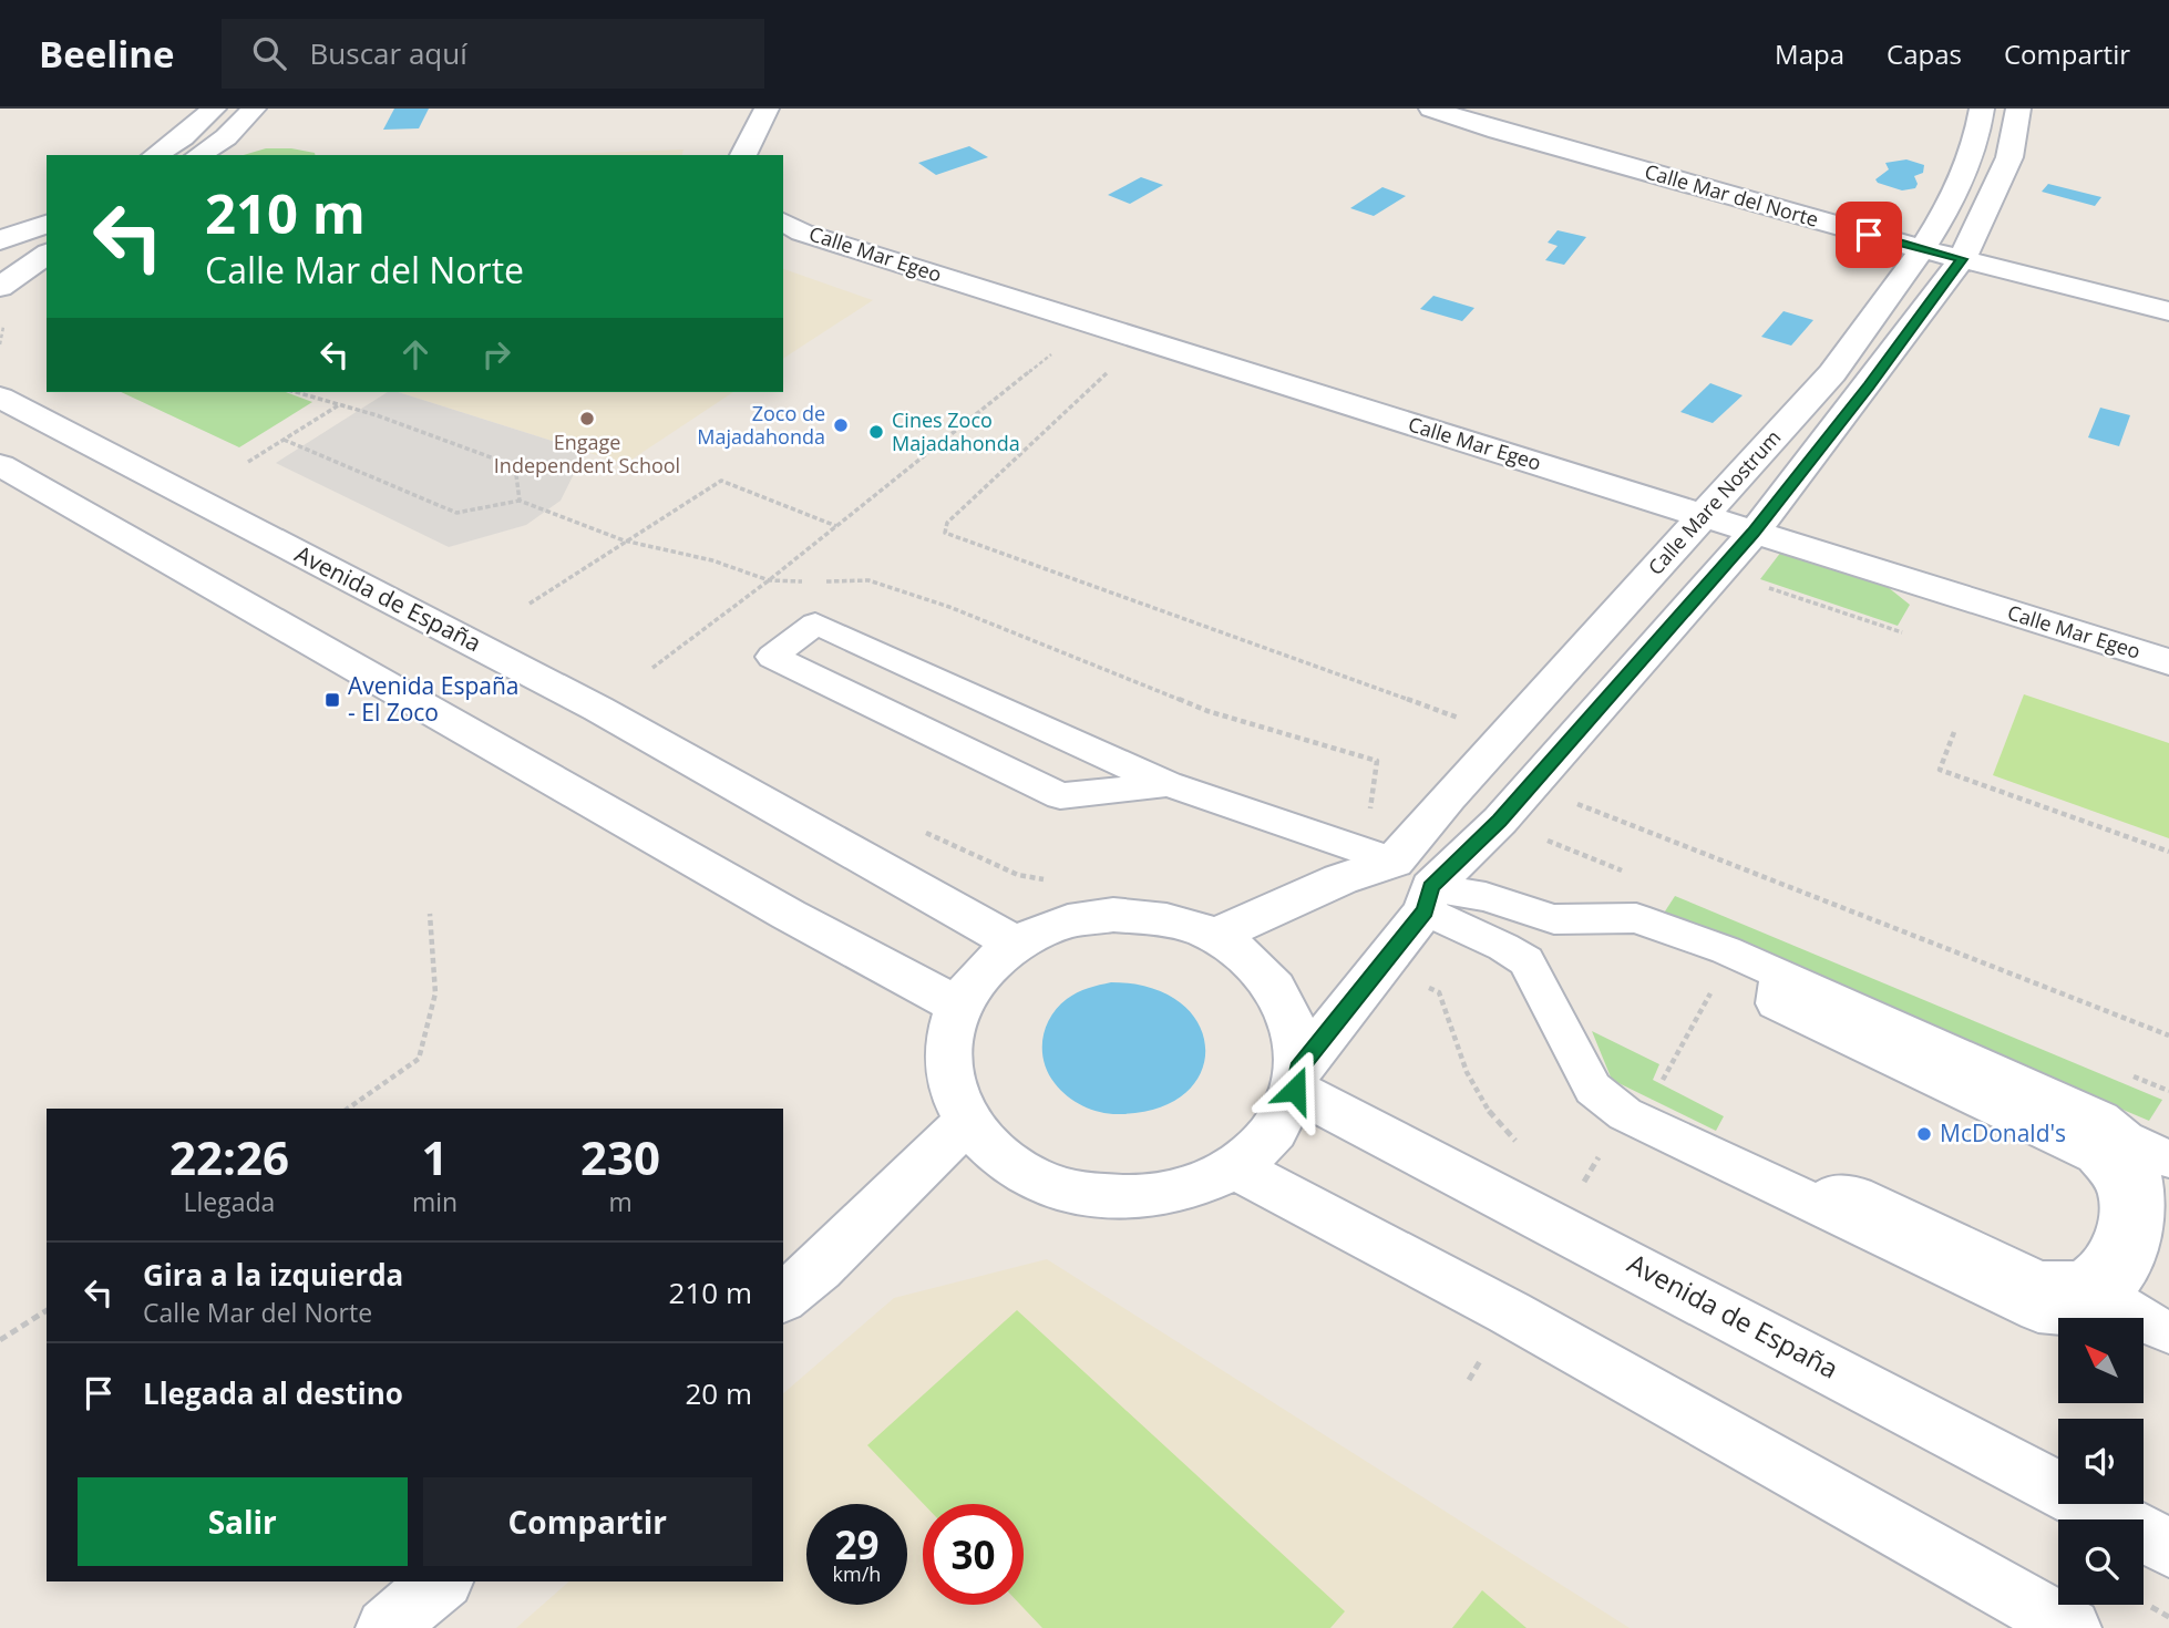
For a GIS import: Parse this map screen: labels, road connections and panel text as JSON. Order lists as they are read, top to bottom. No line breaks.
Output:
{"streets":{"street":["Calle Mar del Norte","Calle Mar Egeo","Calle Mare Nostrum","Avenida de España"]},"crossings":[["Calle Mar del Norte","Calle Mare Nostrum"],["Calle Mar Egeo","Calle Mare Nostrum"],["Calle Mare Nostrum","Avenida de España"]],"places":{"other":["Engage Independent School","Zoco de Majadahonda","Cines Zoco Majadahonda","McDonald's"],"transit":["Avenida España - El Zoco"]},"north":"top left","page":{"header":"Beeline","search":"Buscar aquí","nav":["Mapa","Capas","Compartir"],"turn":["210 m","Calle Mar del Norte"],"eta":["22:26","Llegada","1","min","230","m"],"list":[{"name":"Gira a la izquierda","note":"Calle Mar del Norte","value":"210 m"},{"name":"Llegada al destino","value":"20 m"}],"buttons":["Salir","Compartir"],"speed":"29 km/h","limit":"30"}}
